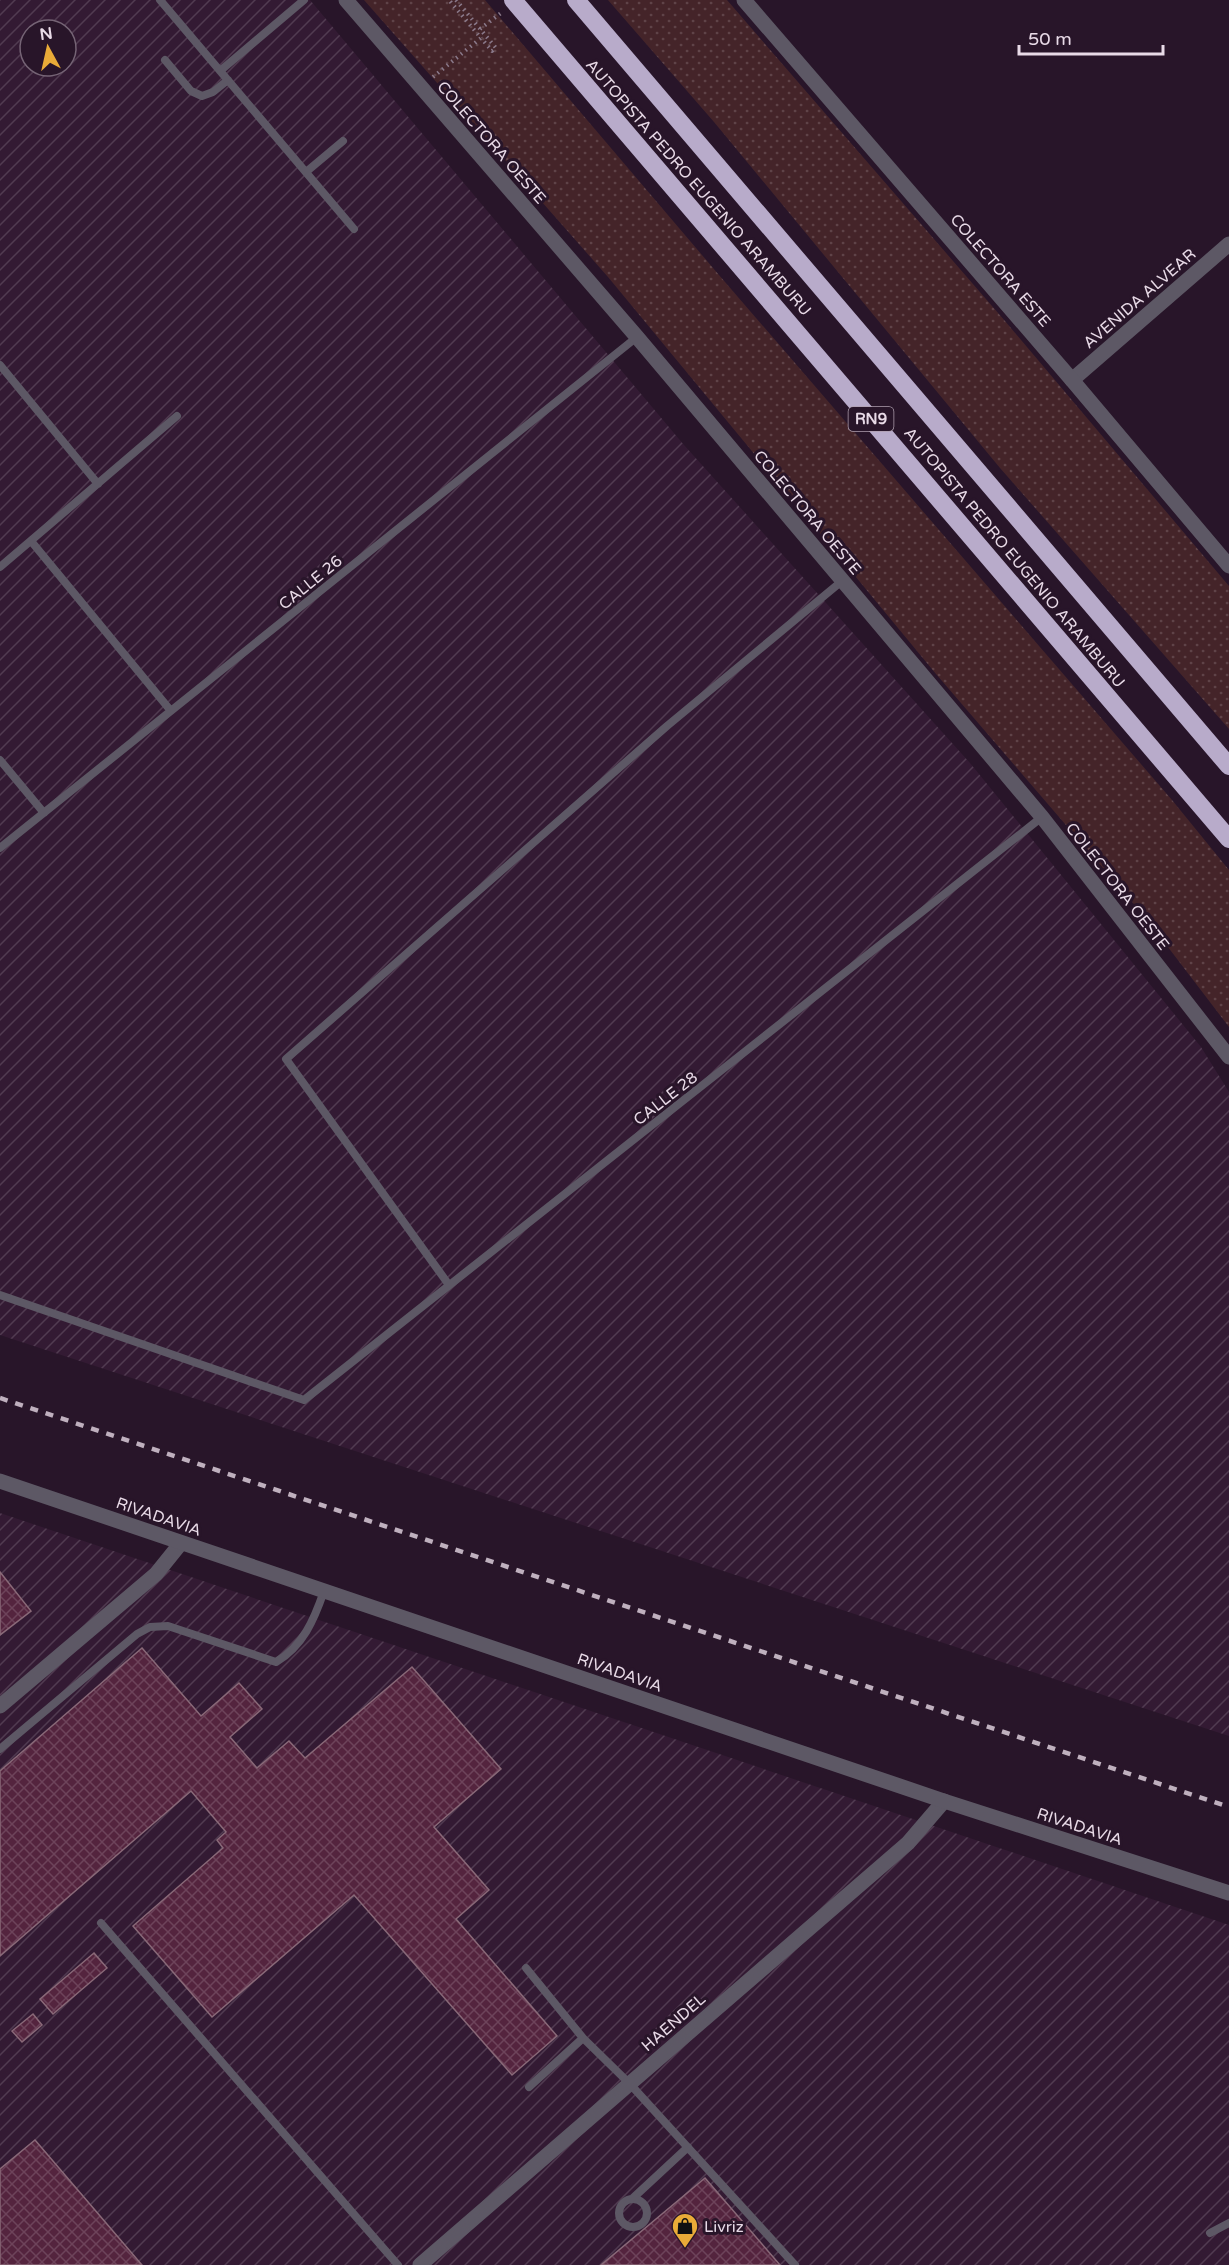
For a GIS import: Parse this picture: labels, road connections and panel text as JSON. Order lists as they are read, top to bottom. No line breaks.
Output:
{"streets":{"highway":["AUTOPISTA PEDRO EUGENIO ARAMBURU","RN9"],"street":["COLECTORA OESTE","COLECTORA ESTE","AVENIDA ALVEAR","RIVADAVIA","HAENDEL"],"lane":["CALLE 26","CALLE 28"]},"crossings":[["COLECTORA OESTE","CALLE 26"],["COLECTORA OESTE","CALLE 28"],["COLECTORA ESTE","AVENIDA ALVEAR"],["RIVADAVIA","HAENDEL"]],"places":{"shop":["Livriz"]},"scale_bar":"50 m","north":"top"}
